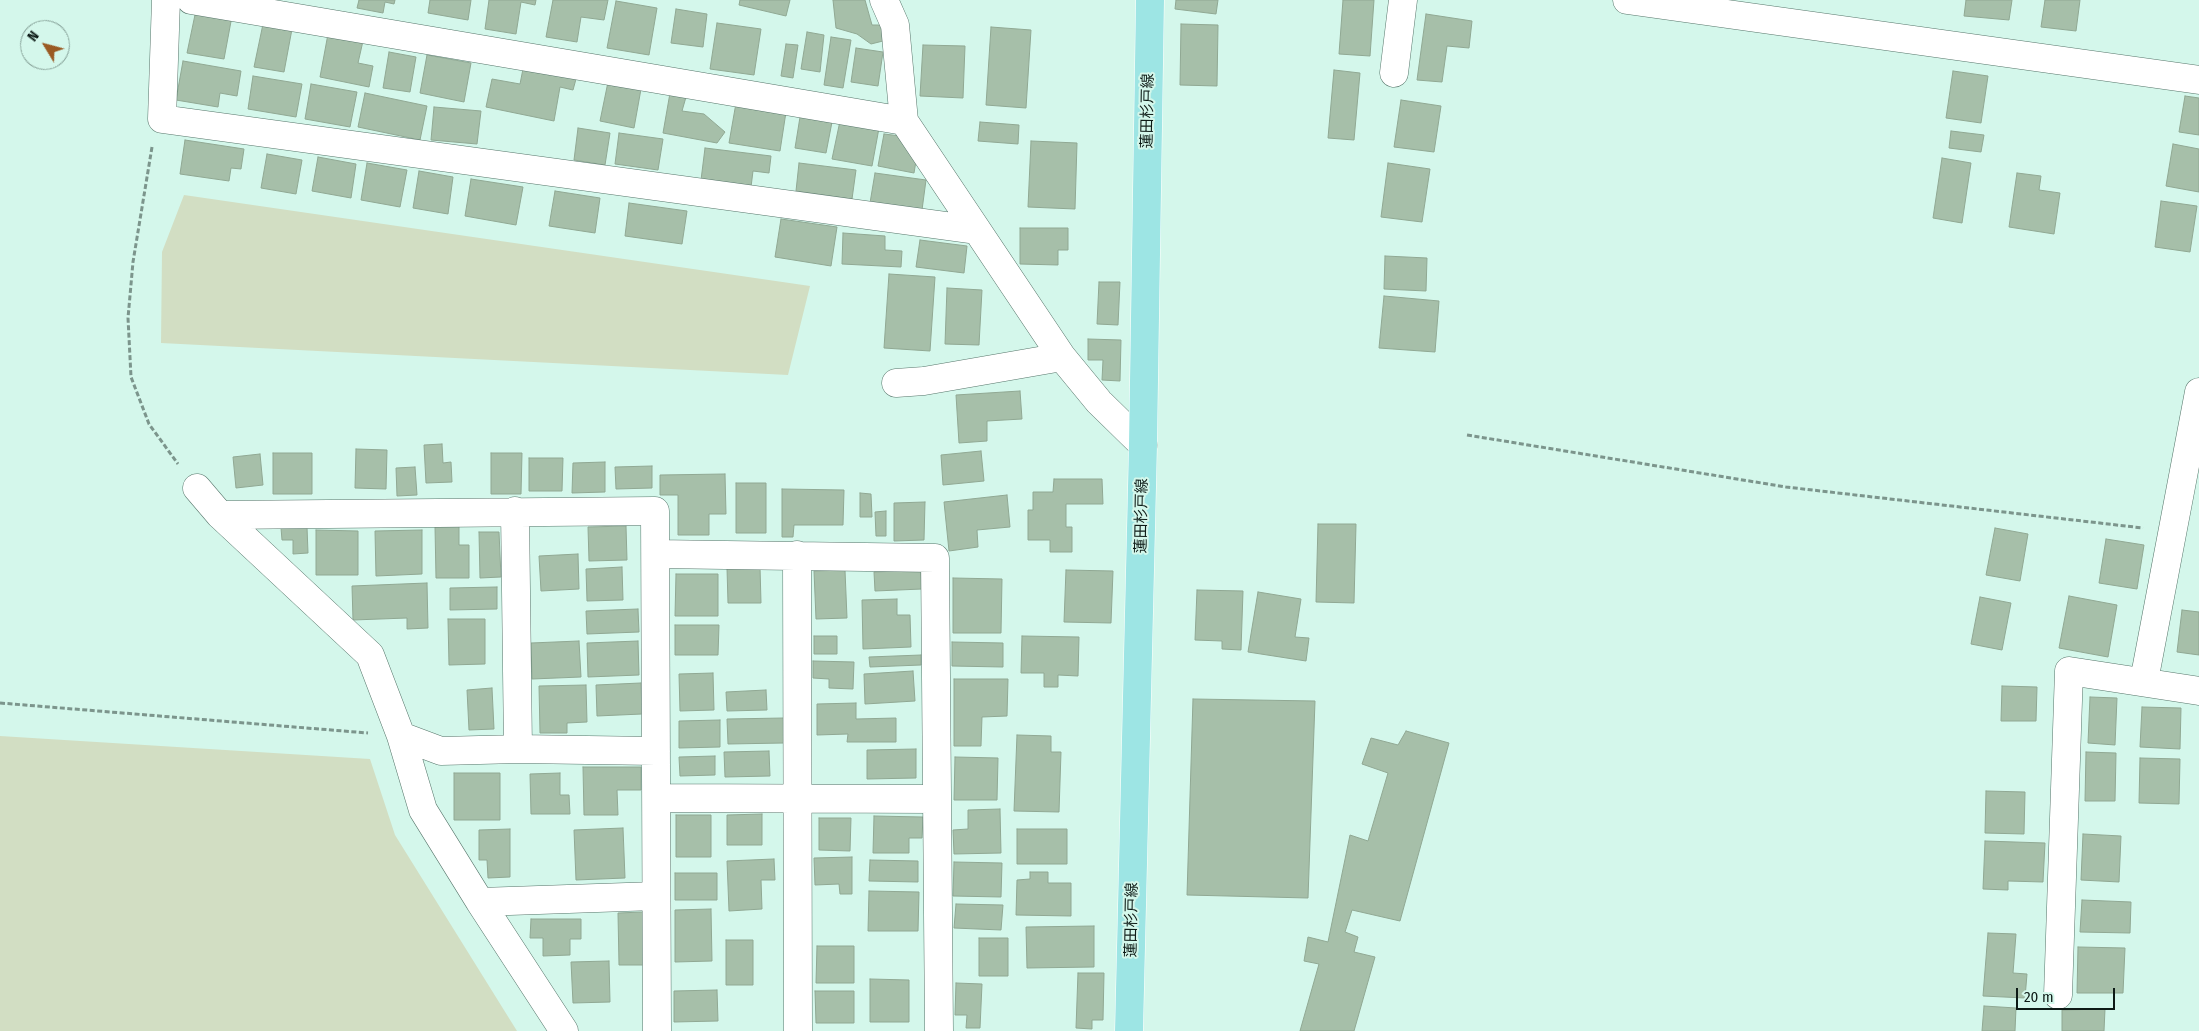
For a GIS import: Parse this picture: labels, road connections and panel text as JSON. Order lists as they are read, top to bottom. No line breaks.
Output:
{"streets":{"main road":["蓮田杉戸線"]},"scale_bar":"20 m","north":"top left"}
